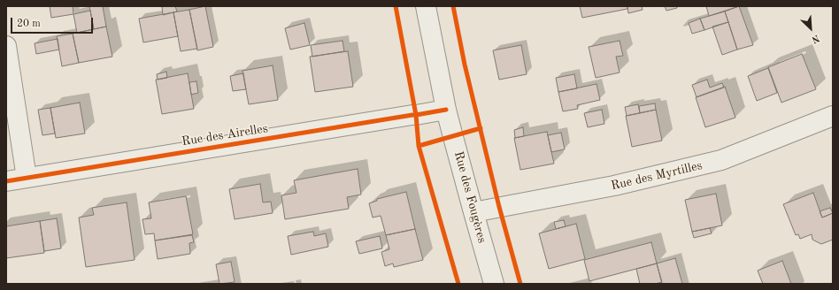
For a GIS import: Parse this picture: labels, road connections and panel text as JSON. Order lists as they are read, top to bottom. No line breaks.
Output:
{"streets":{"street":["Rue des Airelles","Rue des Myrtilles","Rue des Fougères"]},"crossings":[["Rue des Airelles","Rue des Fougères"],["Rue des Myrtilles","Rue des Fougères"]],"scale_bar":"20 m","north":"bottom right"}
